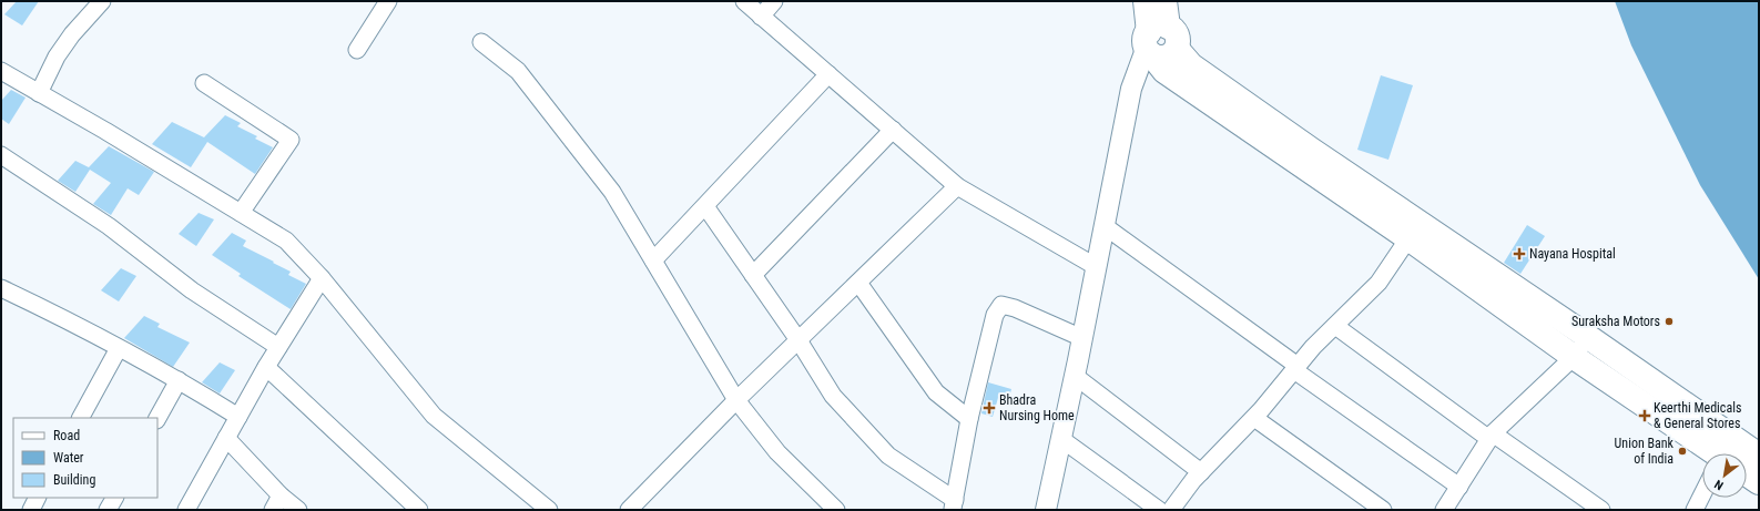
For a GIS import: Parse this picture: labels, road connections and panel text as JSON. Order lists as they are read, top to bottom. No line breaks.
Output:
{"places":{"health":["Nayana Hospital","Bhadra Nursing Home","Keerthi Medicals & General Stores"],"other":["Suraksha Motors","Union Bank of India"]},"legend":["Road","Water","Building"],"north":"bottom left"}
